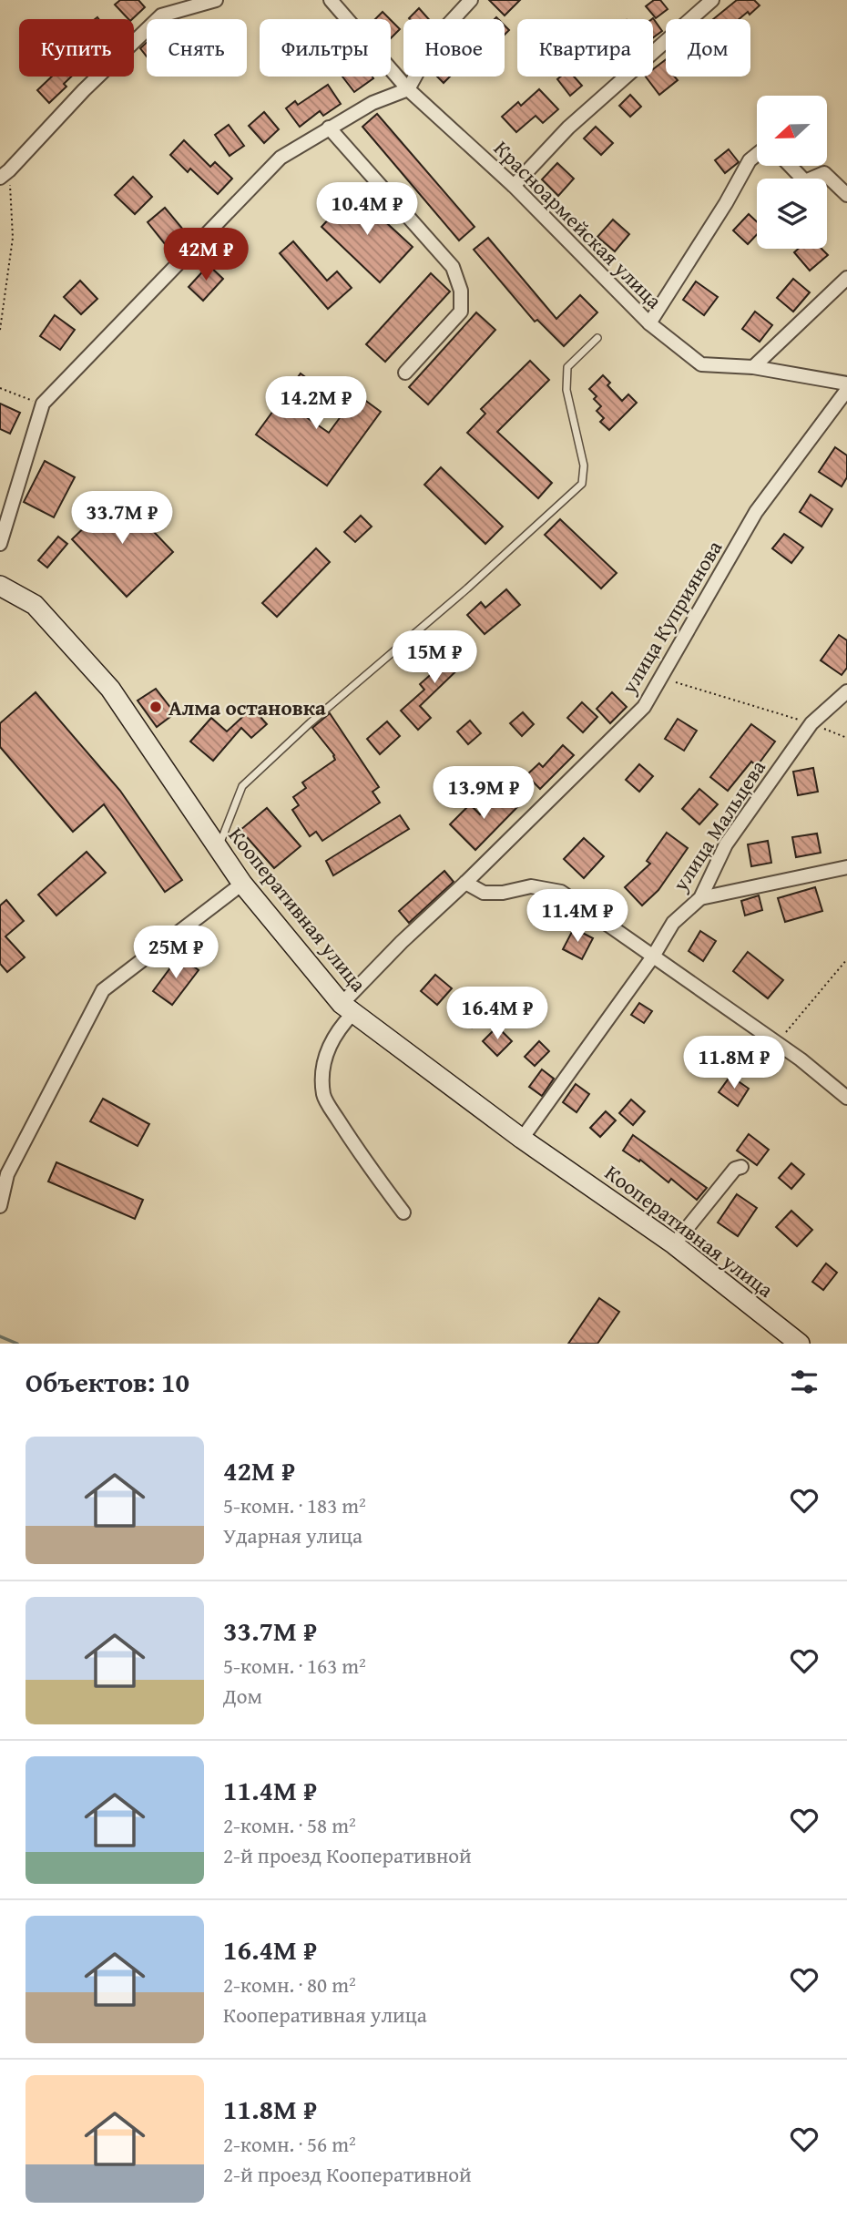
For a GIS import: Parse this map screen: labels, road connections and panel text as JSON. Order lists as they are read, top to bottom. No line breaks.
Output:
{"streets":{"main road":["Кооперативная улица"],"street":["Красноармейская улица","улица Куприянова","улица Мальцева"]},"crossings":[["улица Куприянова","Кооперативная улица"],["улица Мальцева","Кооперативная улица"]],"places":["Алма остановка"],"north":"left","page":{"chip":["Купить","Снять","Фильтры","Новое","Квартира","Дом"],"price":["10.4M ₽","42M ₽","14.2M ₽","33.7M ₽","15M ₽","13.9M ₽","11.4M ₽","25M ₽","16.4M ₽","11.8M ₽"],"heading":"Объектов: 10","list":[{"name":"42M ₽","note":"5-комн. · 183 m² · Ударная улица"},{"name":"33.7M ₽","note":"5-комн. · 163 m² · Дом"},{"name":"11.4M ₽","note":"2-комн. · 58 m² · 2-й проезд Кооперативной"},{"name":"16.4M ₽","note":"2-комн. · 80 m² · Кооперативная улица"},{"name":"11.8M ₽","note":"2-комн. · 56 m² · 2-й проезд Кооперативной"}]}}
